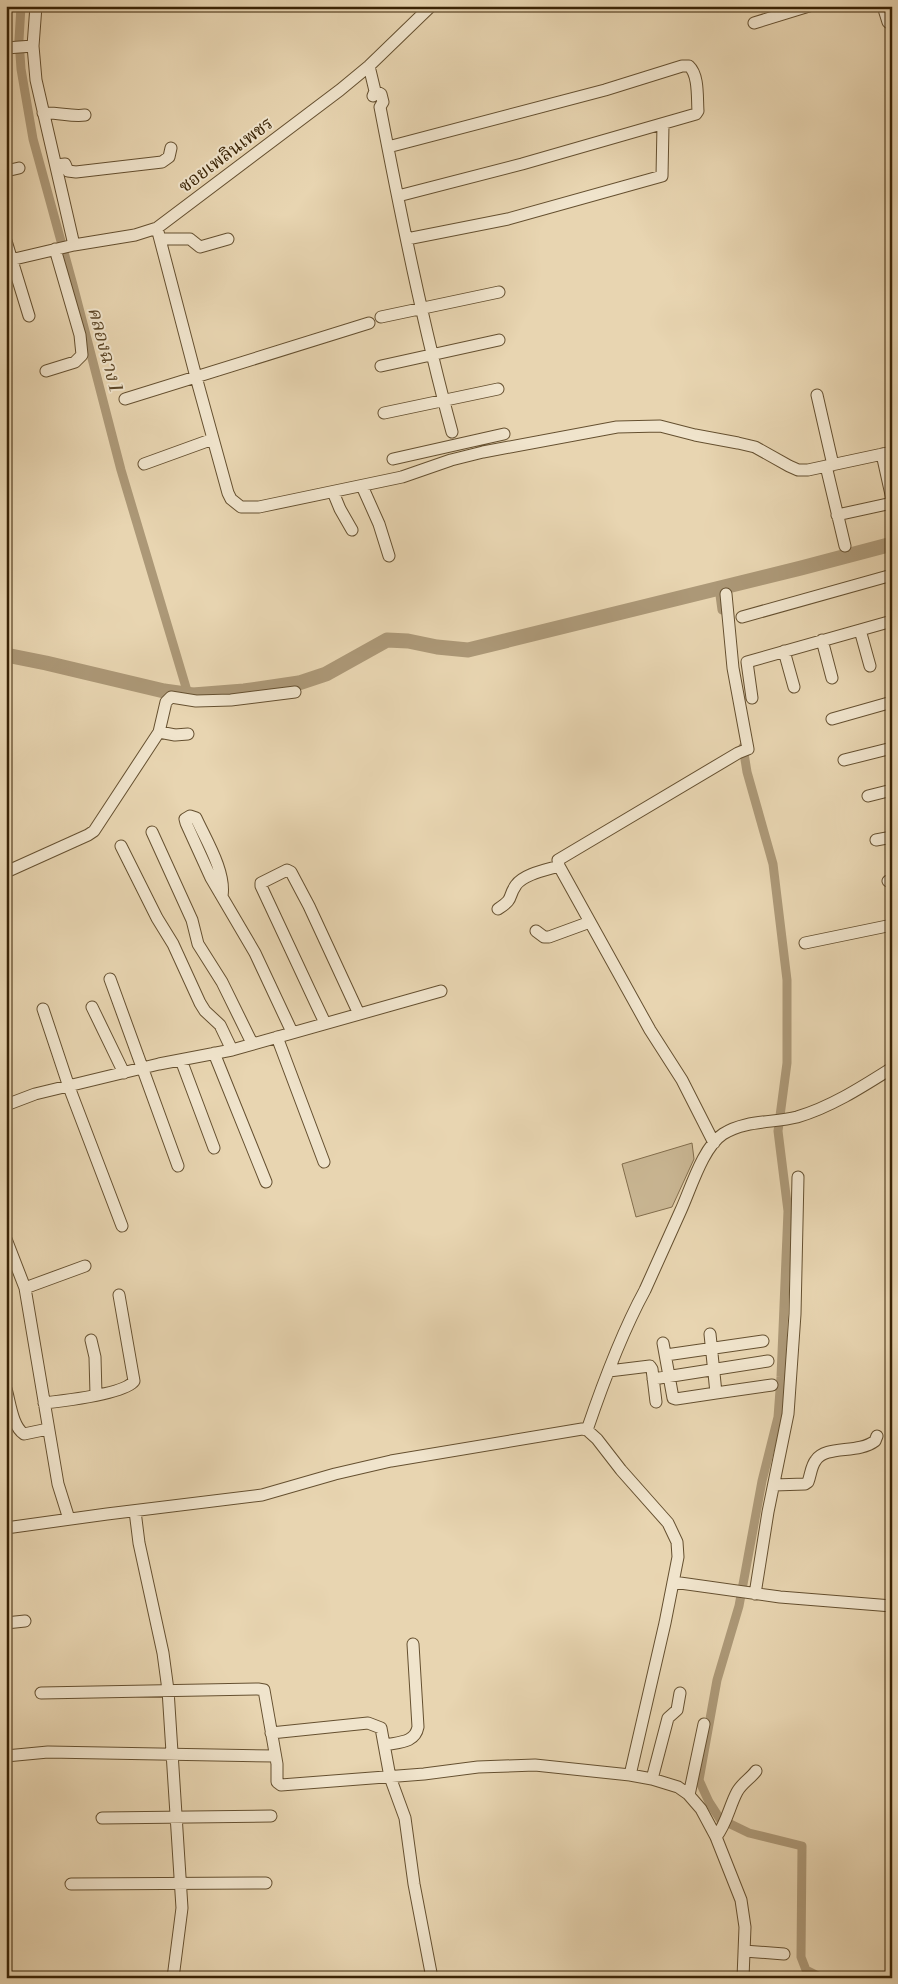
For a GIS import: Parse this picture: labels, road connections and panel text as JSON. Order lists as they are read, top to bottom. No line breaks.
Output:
{"streets":{"street":["ซอยเพลินเพชร"]},"water":["คลองฉาง 1"]}
